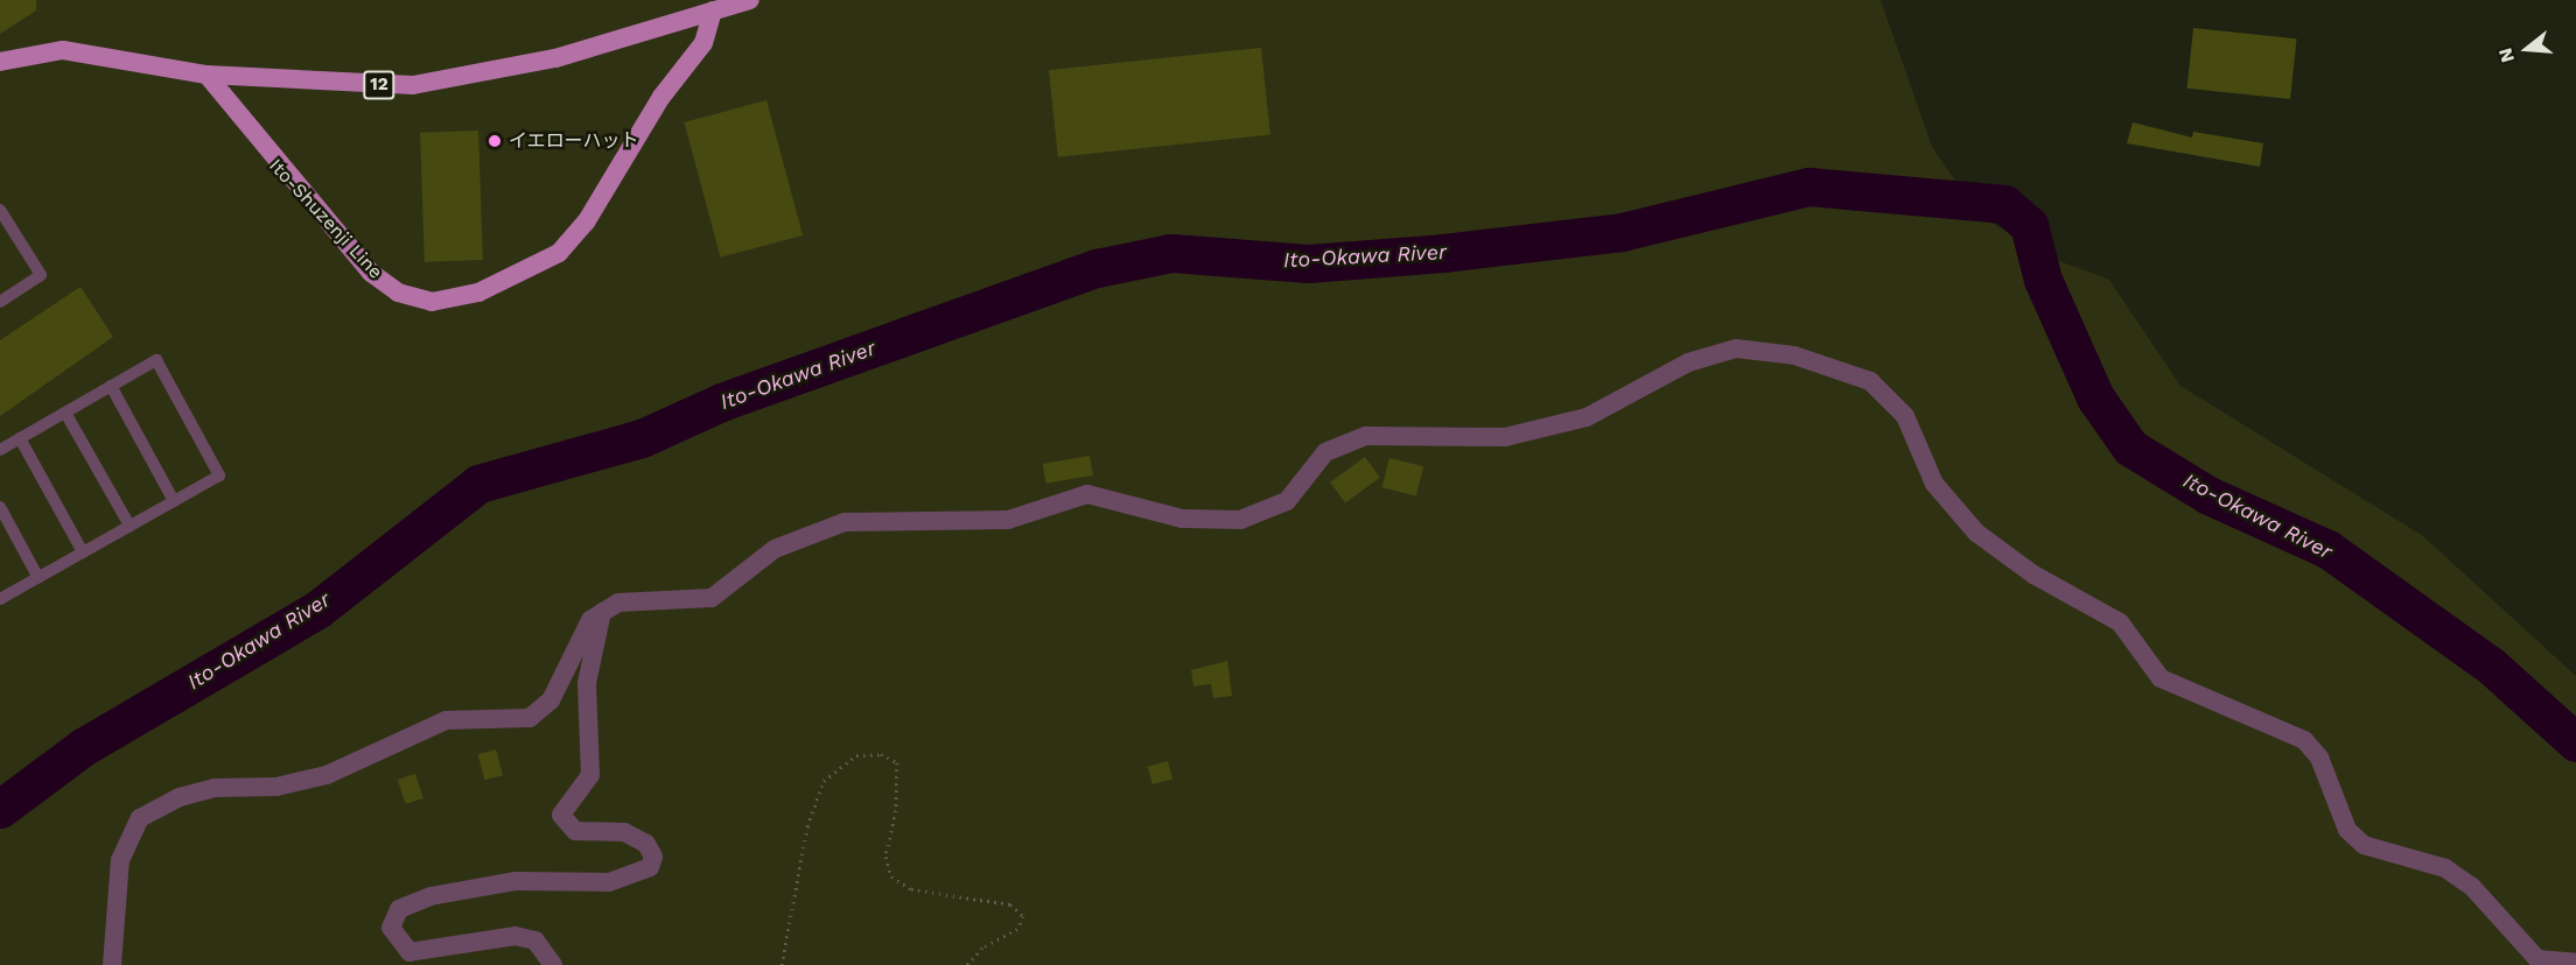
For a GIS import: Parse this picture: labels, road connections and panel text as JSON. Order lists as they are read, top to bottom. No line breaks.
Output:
{"streets":{"main road":["12","Ito-Shuzenji Line"]},"crossings":[["12","Ito-Shuzenji Line"]],"water":["Ito-Okawa River"],"places":["イエローハット"],"north":"left"}
